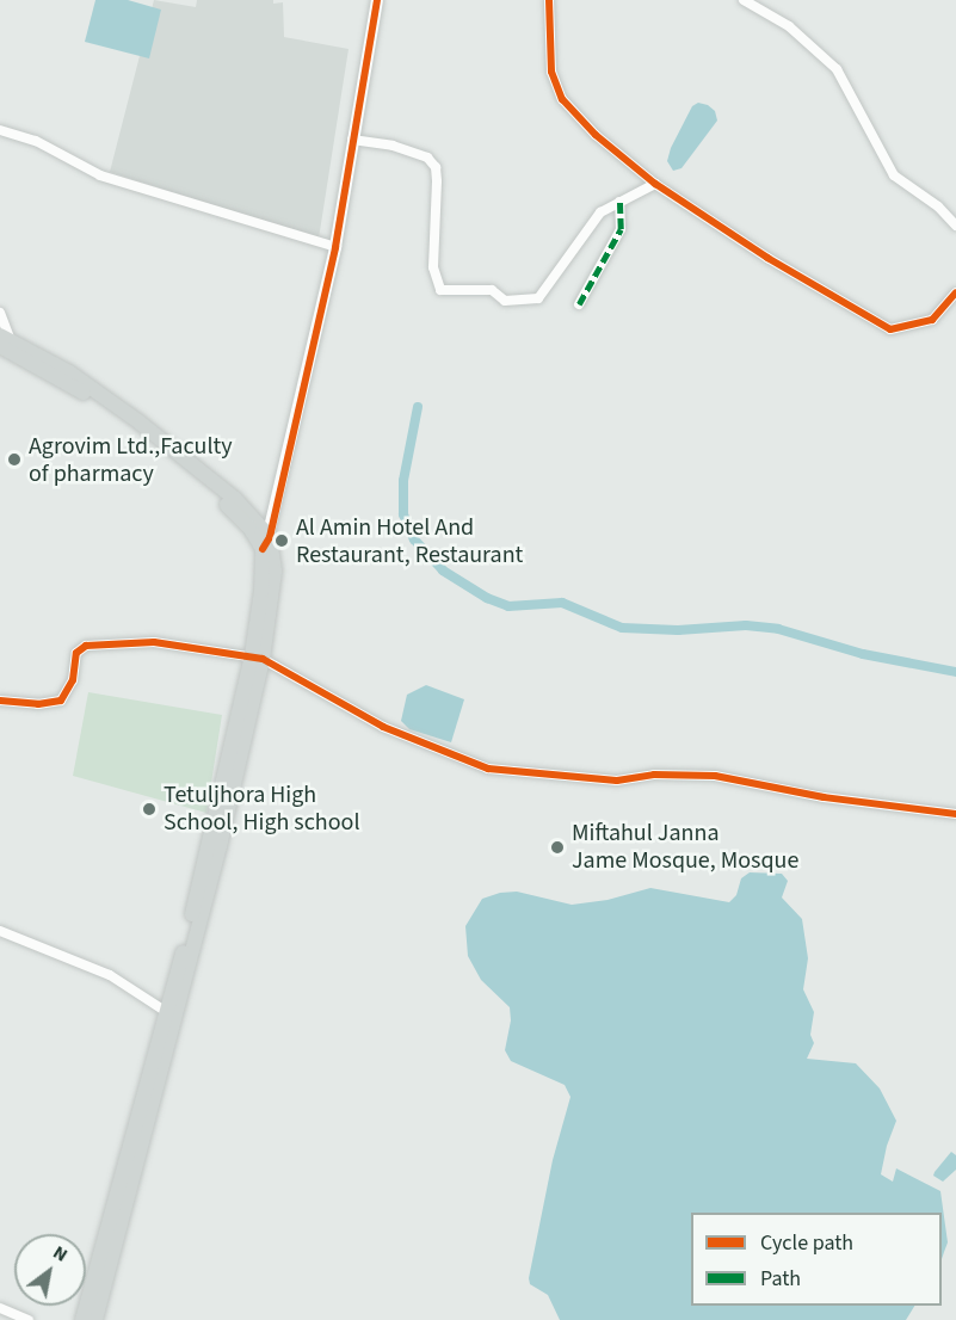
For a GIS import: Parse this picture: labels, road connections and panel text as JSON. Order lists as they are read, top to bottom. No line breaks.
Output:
{"places":["Agrovim Ltd.,Faculty of pharmacy","Al Amin Hotel And Restaurant, Restaurant","Tetuljhora High School, High school","Miftahul Janna Jame Mosque, Mosque"],"legend":["Cycle path","Path"],"north":"top right"}
